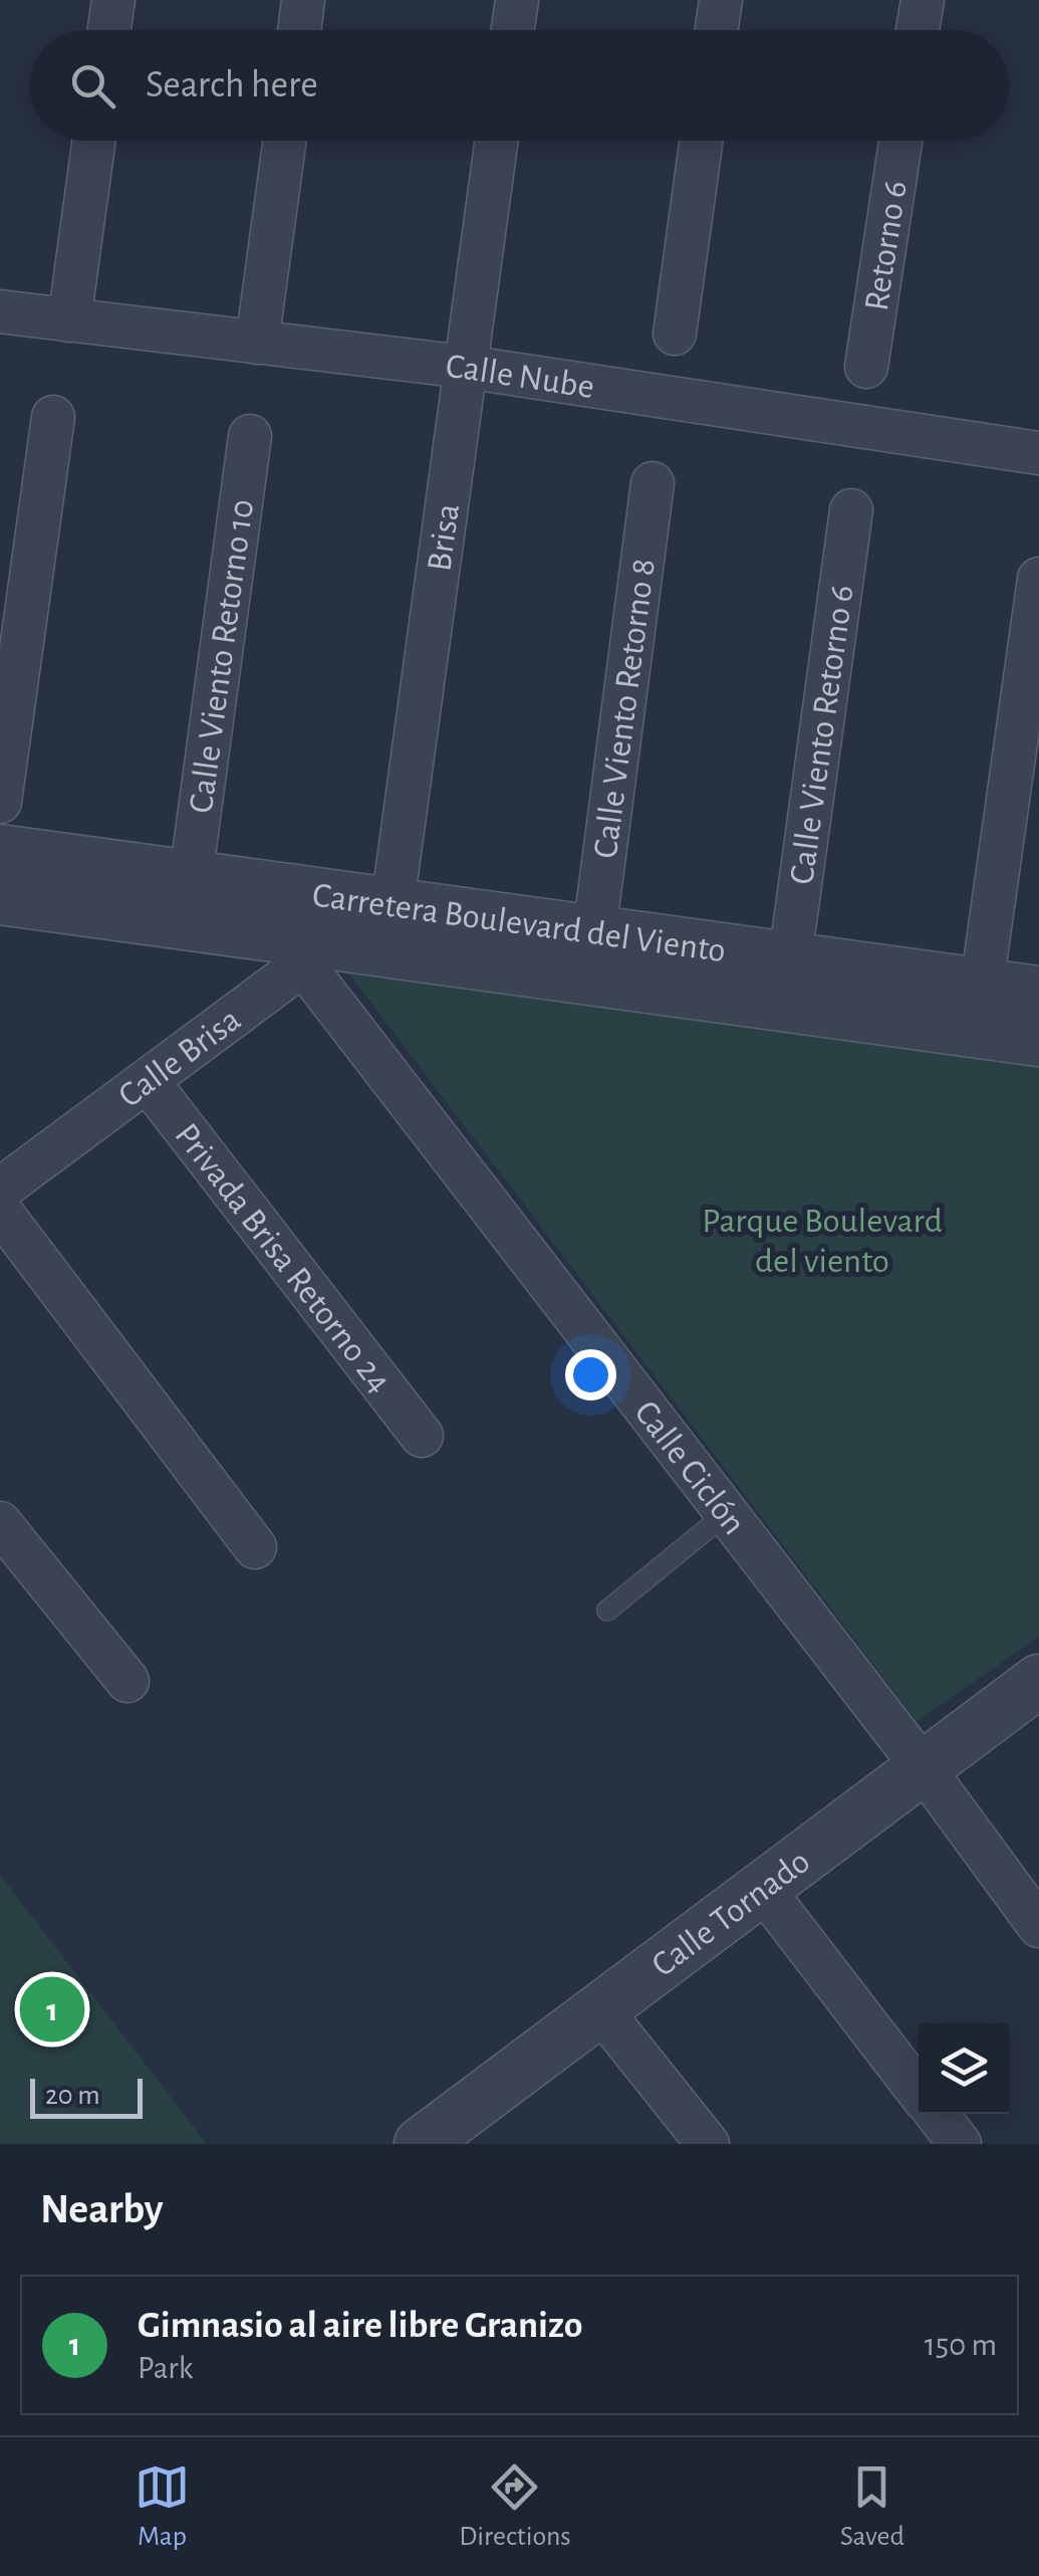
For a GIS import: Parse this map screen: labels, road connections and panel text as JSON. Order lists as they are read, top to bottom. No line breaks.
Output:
{"streets":{"street":["Retorno 6","Calle Nube","Brisa","Calle Viento Retorno 10","Calle Viento Retorno 8","Calle Viento Retorno 6","Carretera Boulevard del Viento","Calle Brisa","Privada Brisa Retorno 24","Calle Ciclón","Calle Tornado"]},"crossings":[["Calle Nube","Brisa"],["Brisa","Carretera Boulevard del Viento"],["Calle Viento Retorno 10","Carretera Boulevard del Viento"],["Calle Viento Retorno 8","Carretera Boulevard del Viento"],["Calle Viento Retorno 6","Carretera Boulevard del Viento"],["Carretera Boulevard del Viento","Calle Brisa"],["Carretera Boulevard del Viento","Calle Ciclón"],["Calle Brisa","Privada Brisa Retorno 24"],["Calle Brisa","Calle Ciclón"],["Calle Ciclón","Calle Tornado"]],"parks":["Parque Boulevard del viento"],"scale_bar":"20 m","page":{"search":"Search here","pins":"1","scale":"20 m","heading":"Nearby","list":[{"mark":"1","name":"Gimnasio al aire libre Granizo","note":"Park","value":"150 m"}],"nav":["Map","Directions","Saved"]}}
